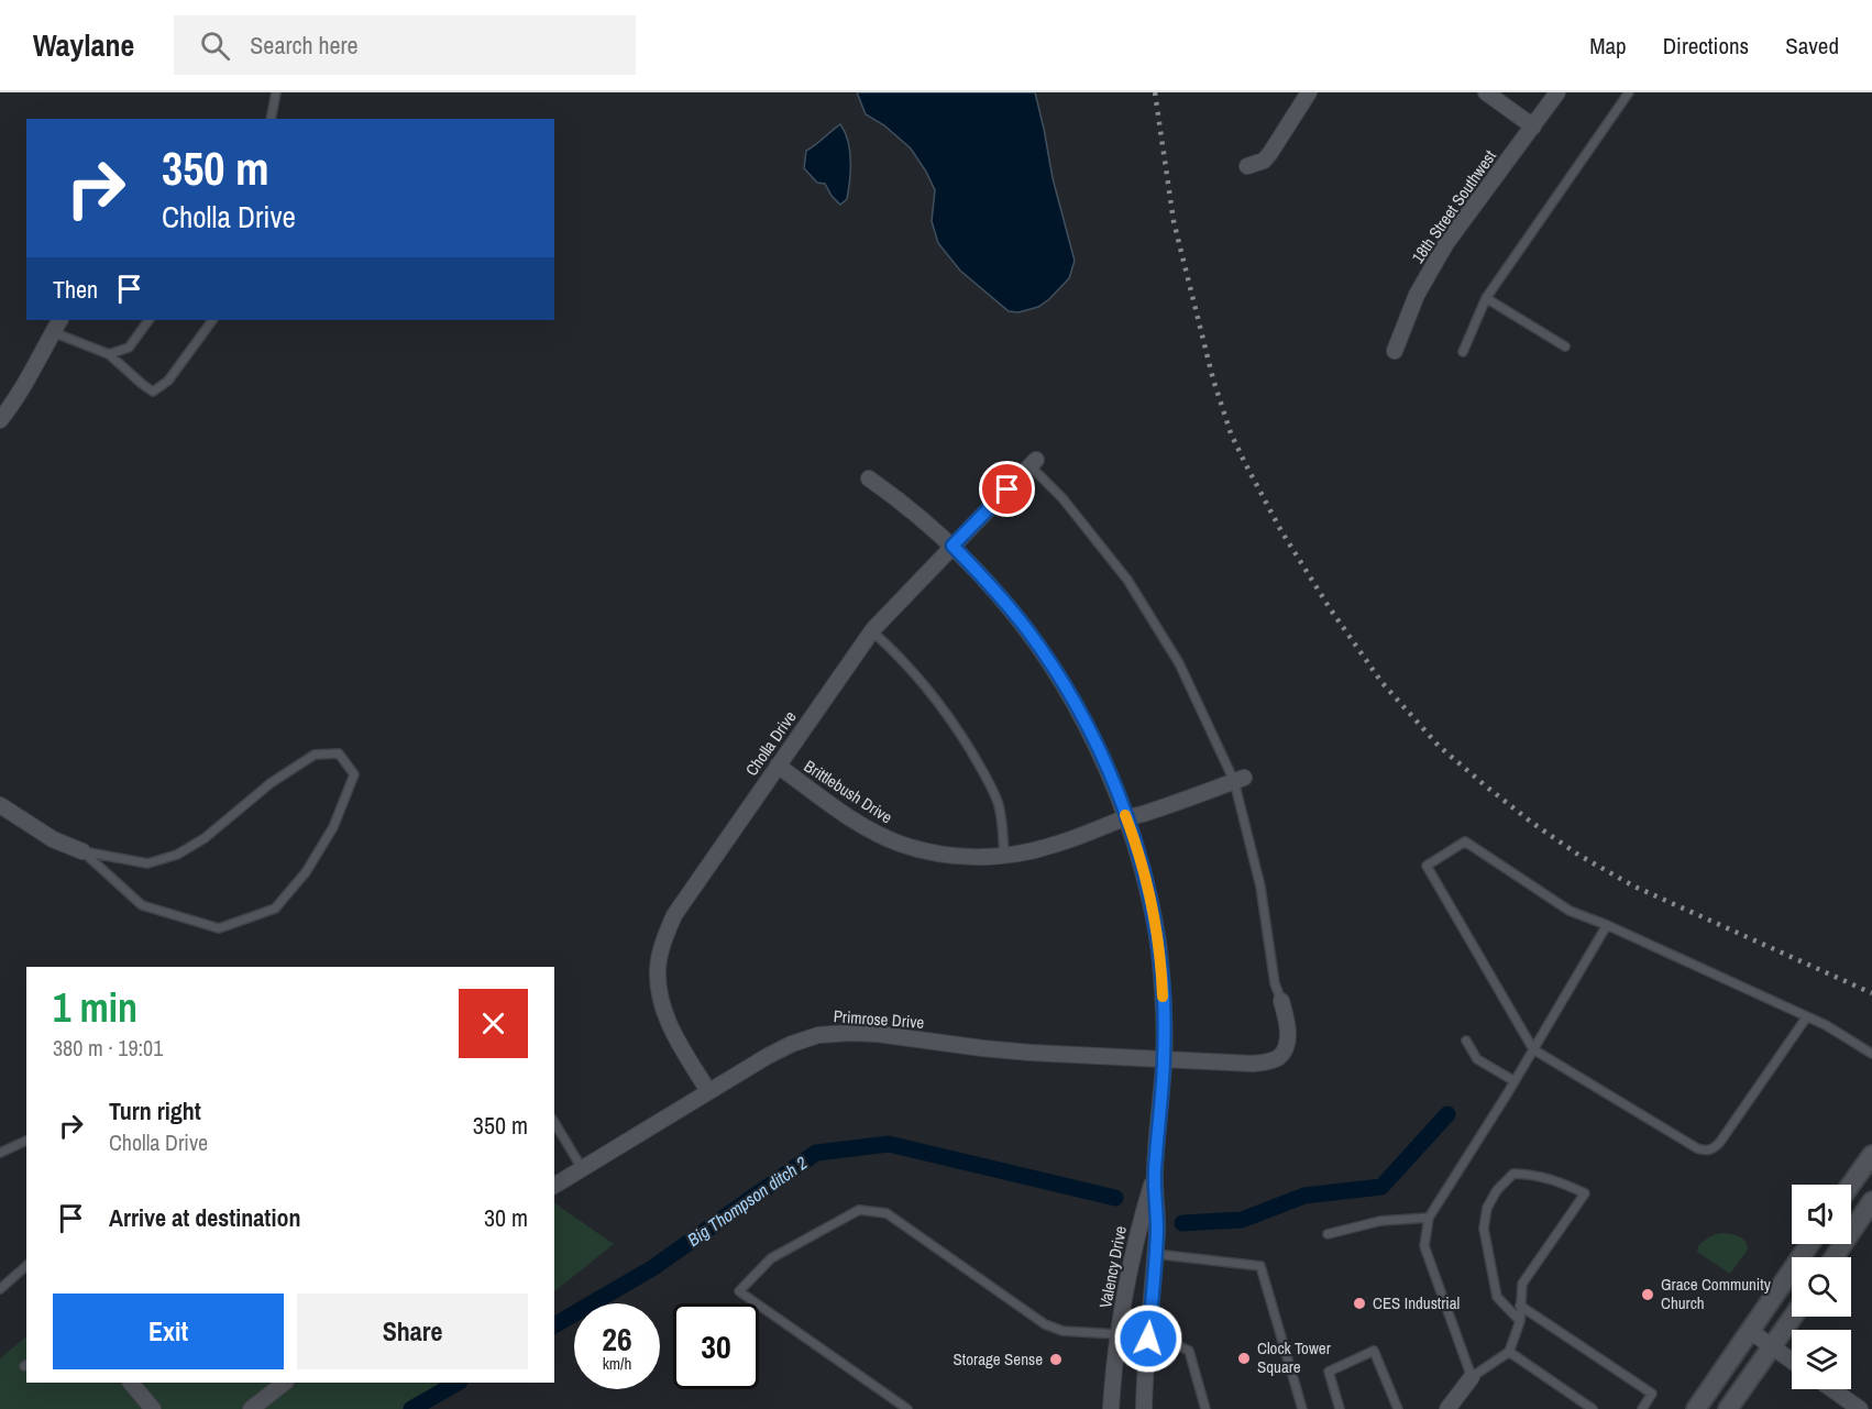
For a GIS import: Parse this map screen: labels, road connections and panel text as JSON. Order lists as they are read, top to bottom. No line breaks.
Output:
{"streets":{"street":["18th Street Southwest","Cholla Drive","Brittlebush Drive","Primrose Drive","Valency Drive"]},"crossings":[["Cholla Drive","Brittlebush Drive"],["Cholla Drive","Primrose Drive"],["Cholla Drive","Valency Drive"],["Brittlebush Drive","Valency Drive"],["Primrose Drive","Valency Drive"]],"water":["Big Thompson ditch 2"],"places":["Grace Community Church","CES Industrial","Clock Tower Square","Storage Sense"],"page":{"header":"Waylane","search":"Search here","nav":["Map","Directions","Saved"],"turn":["350 m","Cholla Drive"],"then":"Then","heading":["1 min","380 m · 19:01"],"list":[{"name":"Turn right","note":"Cholla Drive","value":"350 m"},{"name":"Arrive at destination","value":"30 m"}],"buttons":["Exit","Share"],"speed":"26 km/h","limit":"30"}}
